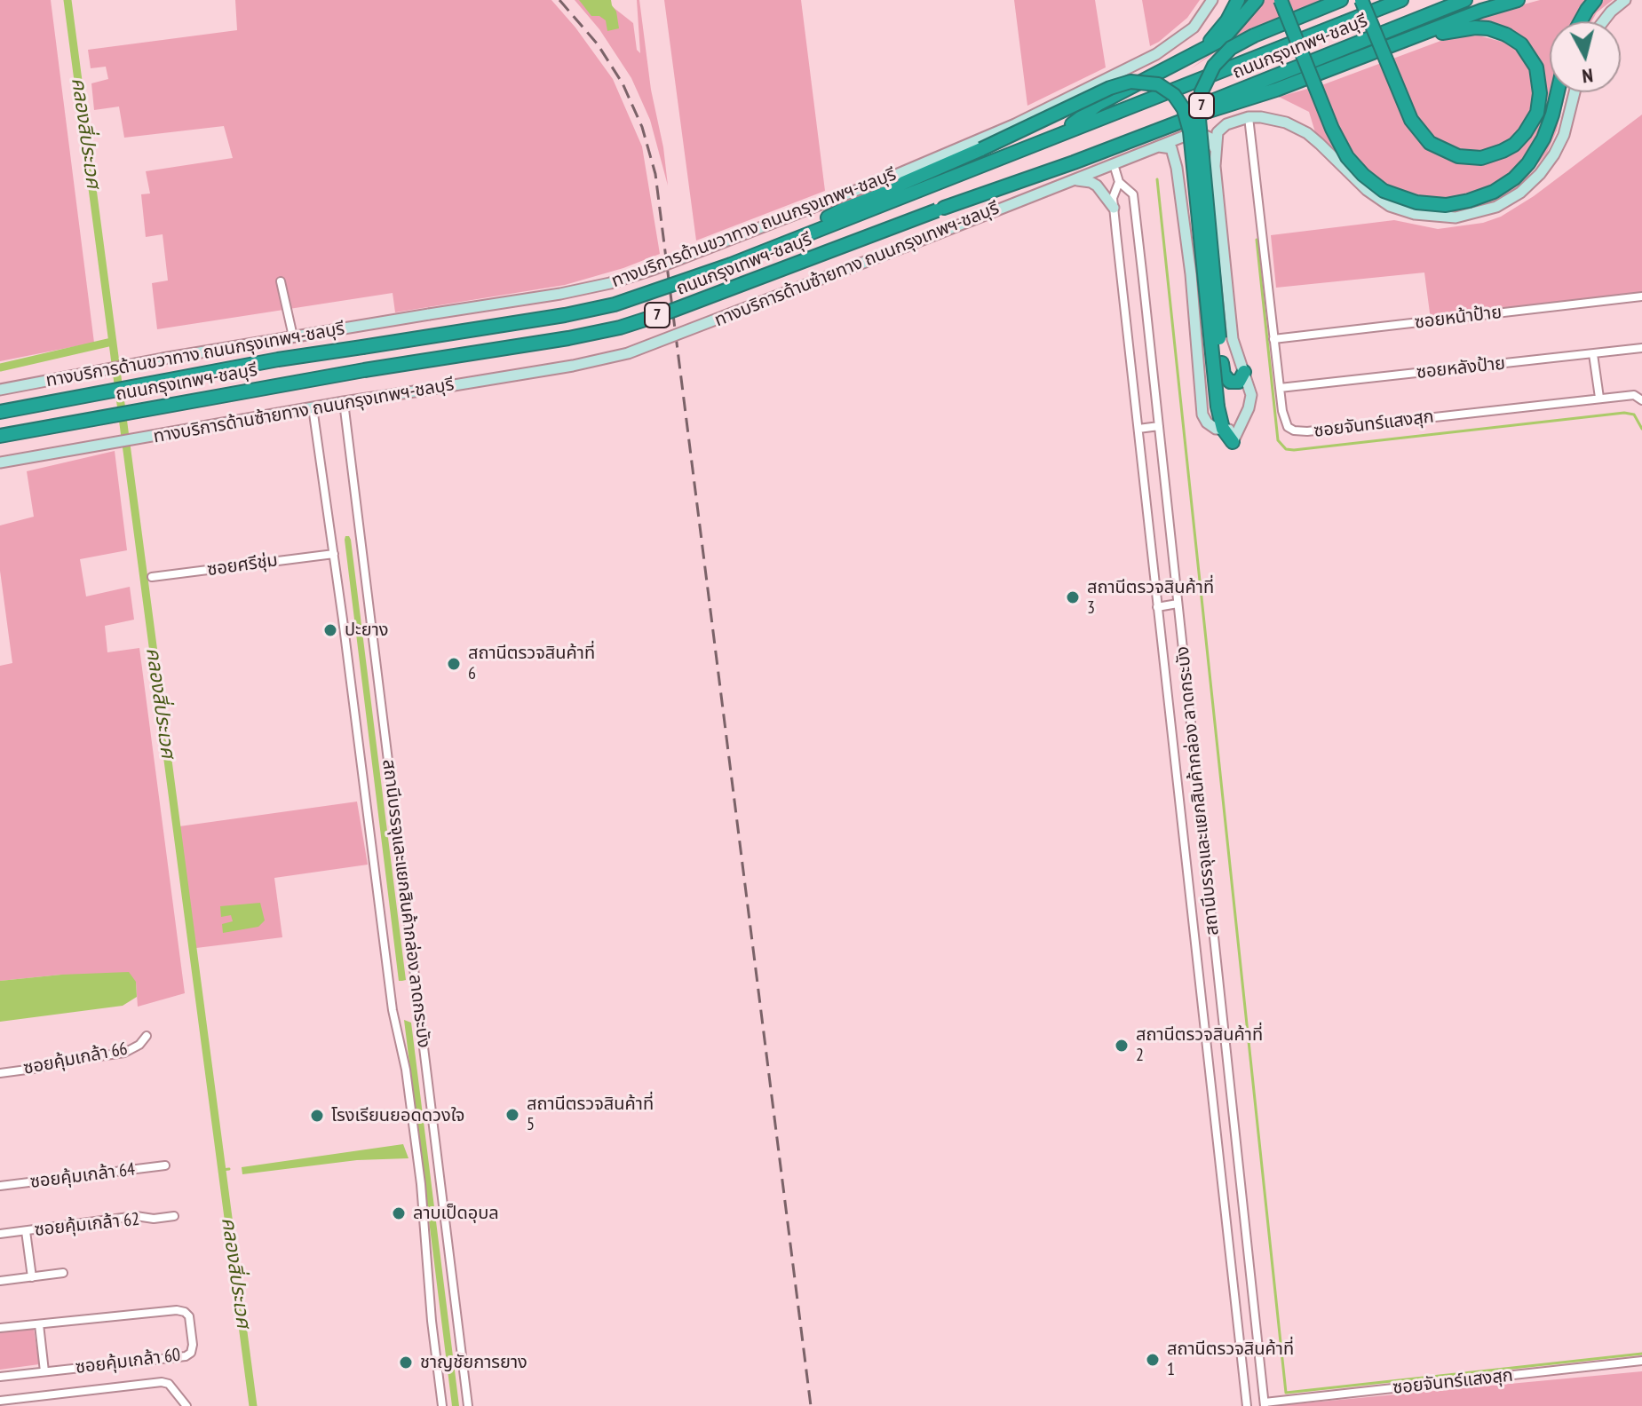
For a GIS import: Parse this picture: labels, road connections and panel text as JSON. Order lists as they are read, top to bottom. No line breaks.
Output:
{"streets":{"highway":["ถนนกรุงเทพฯ-ชลบุรี","7"],"main road":["ทางบริการด้านขวาทาง ถนนกรุงเทพฯ-ชลบุรี","ทางบริการด้านซ้ายทาง ถนนกรุงเทพฯ-ชลบุรี"],"street":["ซอยหน้าป้าย","ซอยหลังป้าย","ซอยจันทร์แสงสุก","ซอยศรีชุ่ม","สถานีบรรจุและแยกสินค้ากล่อง ลาดกระบัง","ซอยคุ้มเกล้า 66","ซอยคุ้มเกล้า 64","ซอยคุ้มเกล้า 62","ซอยคุ้มเกล้า 60"]},"crossings":[["ทางบริการด้านซ้ายทาง ถนนกรุงเทพฯ-ชลบุรี","สถานีบรรจุและแยกสินค้ากล่อง ลาดกระบัง"],["ซอยหน้าป้าย","ซอยจันทร์แสงสุก"],["ซอยหลังป้าย","ซอยจันทร์แสงสุก"],["ซอยจันทร์แสงสุก","สถานีบรรจุและแยกสินค้ากล่อง ลาดกระบัง"],["ซอยศรีชุ่ม","สถานีบรรจุและแยกสินค้ากล่อง ลาดกระบัง"]],"water":["คลองสี่ประเวศ"],"places":["สถานีตรวจสินค้าที่ 3","ปะยาง","สถานีตรวจสินค้าที่ 6","สถานีตรวจสินค้าที่ 2","สถานีตรวจสินค้าที่ 5","โรงเรียนยอดดวงใจ","ลาบเป็ดอุบล","สถานีตรวจสินค้าที่ 1","ชาญชัยการยาง"],"north":"bottom"}
